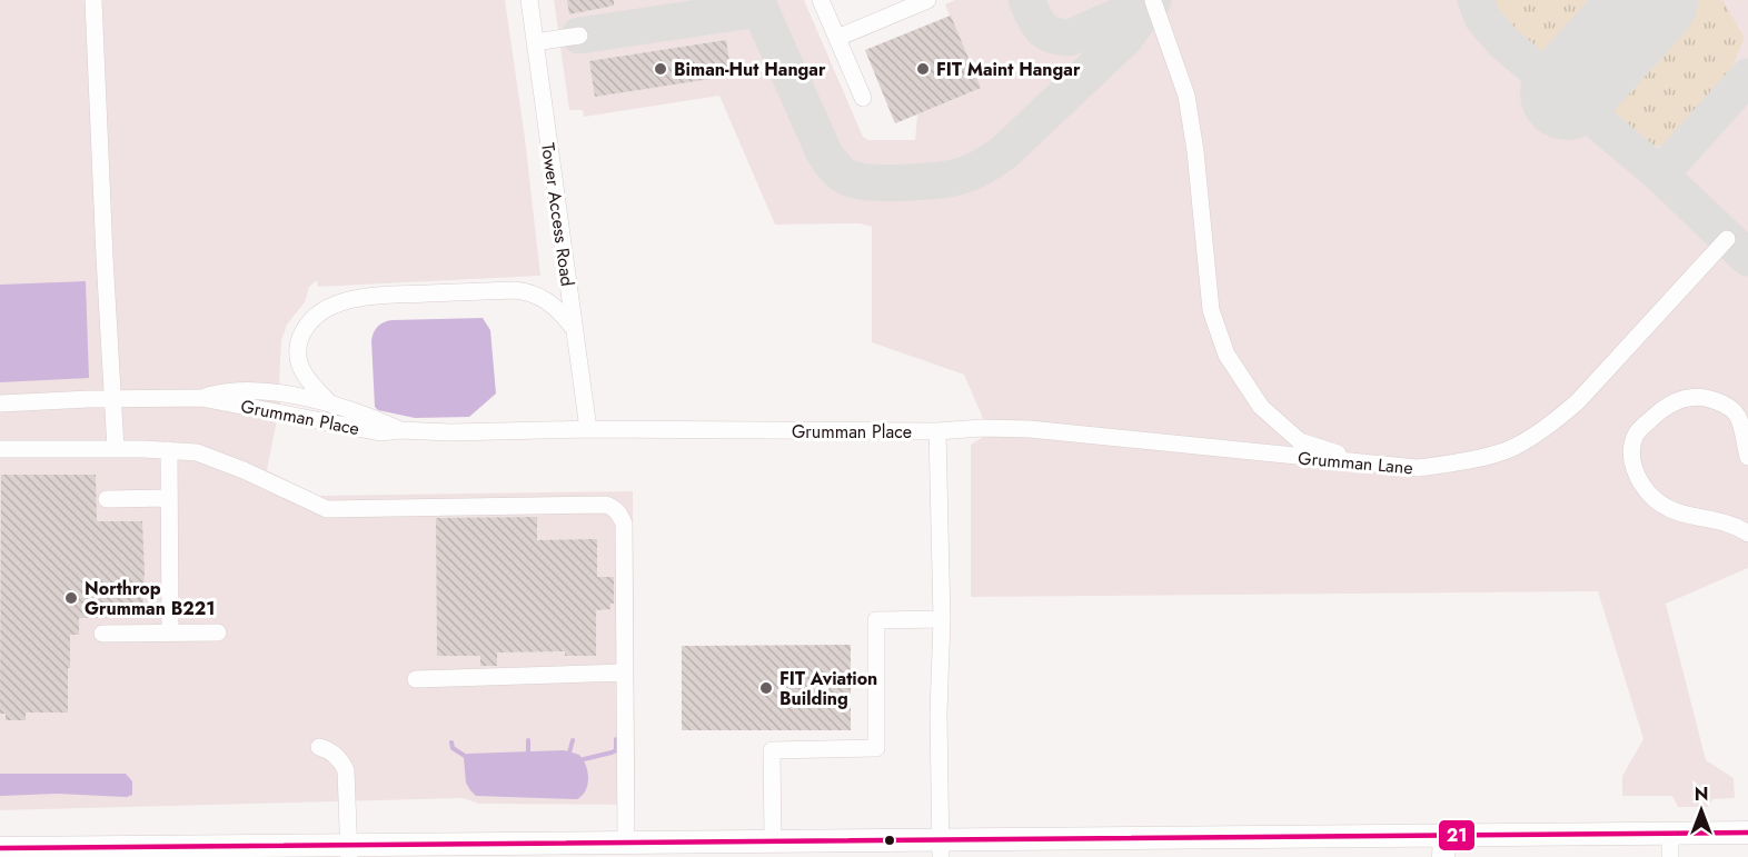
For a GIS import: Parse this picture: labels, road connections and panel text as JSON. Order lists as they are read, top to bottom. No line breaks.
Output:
{"streets":{"street":["Tower Access Road","Grumman Place","Grumman Lane"]},"crossings":[["Tower Access Road","Grumman Place"],["Grumman Place","Grumman Lane"]],"places":["Biman-Hut Hangar","FIT Maint Hangar","Northrop Grumman B221","FIT Aviation Building"],"lines":["transit line 21"],"north":"top"}
